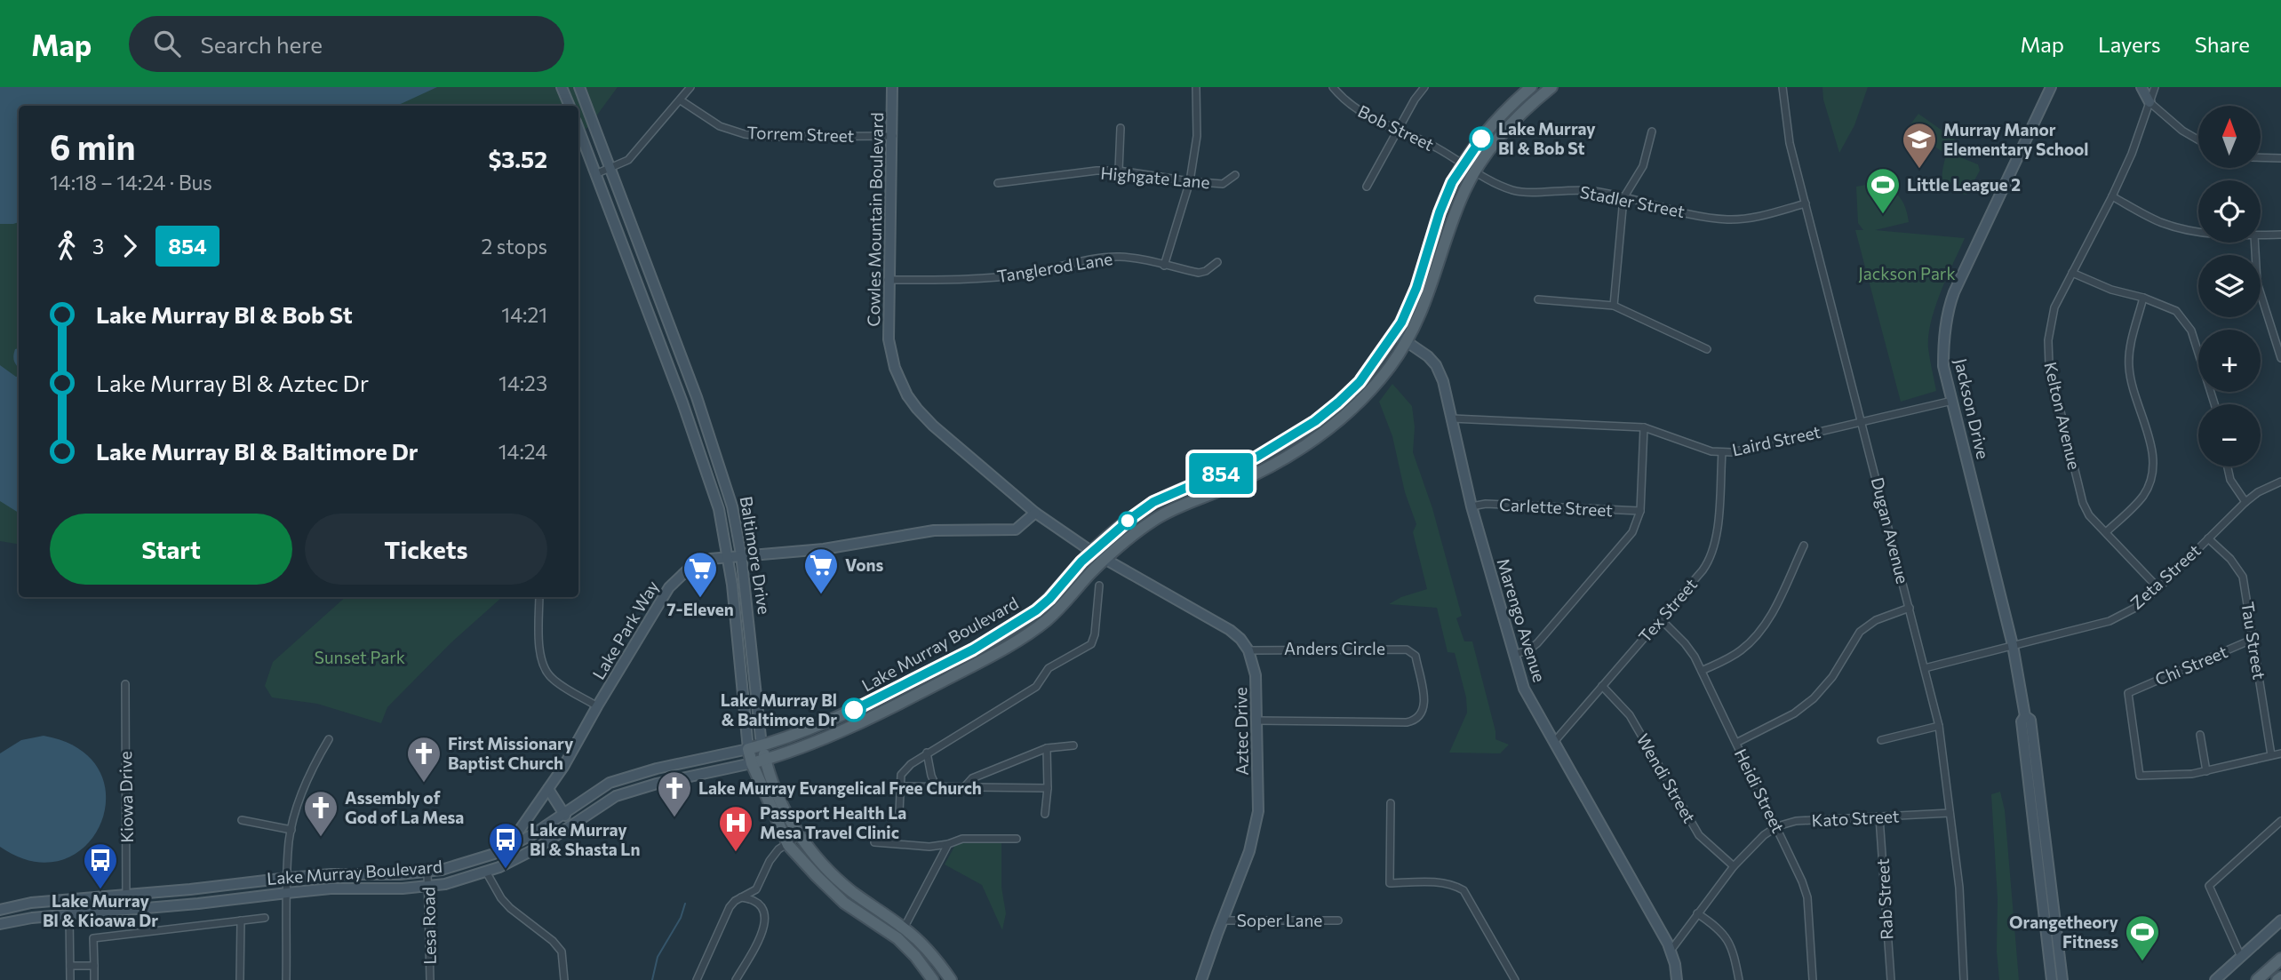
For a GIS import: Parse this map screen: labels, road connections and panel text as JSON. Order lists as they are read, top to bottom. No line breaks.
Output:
{"streets":{"main road":["Cowles Mountain Boulevard","Jackson Drive","Baltimore Drive","Marengo Avenue","Lake Park Way","Lake Murray Boulevard","Aztec Drive"],"street":["Bob Street","Torrem Street","Highgate Lane","Stadler Street","Tanglerod Lane","Kelton Avenue","Laird Street","Carlette Street","Dugan Avenue","Zeta Street","Tex Street","Tau Street","Anders Circle","Chi Street","Wendi Street","Heidi Street","Kiowa Drive","Kato Street","Rab Street","Soper Lane","Lesa Road"]},"crossings":[["Bob Street","Stadler Street"],["Bob Street","Lake Murray Boulevard"],["Torrem Street","Cowles Mountain Boulevard"],["Stadler Street","Dugan Avenue"],["Stadler Street","Lake Murray Boulevard"],["Cowles Mountain Boulevard","Tanglerod Lane"],["Cowles Mountain Boulevard","Lake Park Way"],["Cowles Mountain Boulevard","Lake Murray Boulevard"],["Jackson Drive","Laird Street"],["Jackson Drive","Zeta Street"],["Kelton Avenue","Zeta Street"],["Laird Street","Dugan Avenue"],["Laird Street","Tex Street"],["Laird Street","Marengo Avenue"],["Carlette Street","Marengo Avenue"],["Dugan Avenue","Zeta Street"],["Dugan Avenue","Kato Street"],["Baltimore Drive","Lake Park Way"],["Baltimore Drive","Lake Murray Boulevard"],["Zeta Street","Tau Street"],["Tex Street","Marengo Avenue"],["Tex Street","Wendi Street"],["Tex Street","Heidi Street"],["Marengo Avenue","Lake Murray Boulevard"],["Marengo Avenue","Kato Street"],["Lake Park Way","Lake Murray Boulevard"],["Tau Street","Chi Street"],["Lake Murray Boulevard","Kiowa Drive"],["Lake Murray Boulevard","Lesa Road"],["Anders Circle","Aztec Drive"],["Aztec Drive","Soper Lane"],["Wendi Street","Kato Street"],["Heidi Street","Kato Street"],["Kato Street","Rab Street"]],"parks":["Jackson Park","Sunset Park"],"places":{"other":["Lake Murray Bl & Bob St","Lake Murray Bl & Baltimore Dr"],"school or university":["Murray Manor Elementary School"],"sports":["Little League 2","Orangetheory Fitness"],"supermarket":["Vons","7-Eleven"],"church":["First Missionary Baptist Church","Lake Murray Evangelical Free Church","Assembly of God of La Mesa"],"hospital":["Passport Health La Mesa Travel Clinic"],"bus stop":["Lake Murray Bl & Shasta Ln","Lake Murray Bl & Kioawa Dr"]},"lines":["bus line 854"],"north":"top","page":{"header":"Map","search":"Search here","nav":["Map","Layers","Share"],"on_map":"854","map_buttons":["+","−"],"heading":["6 min","14:18 – 14:24 · Bus","$3.52"],"legs":["3","854","2 stops"],"list":[{"name":"Lake Murray Bl & Bob St","value":"14:21"},{"name":"Lake Murray Bl & Aztec Dr","value":"14:23"},{"name":"Lake Murray Bl & Baltimore Dr","value":"14:24"}],"buttons":["Start","Tickets"]}}
